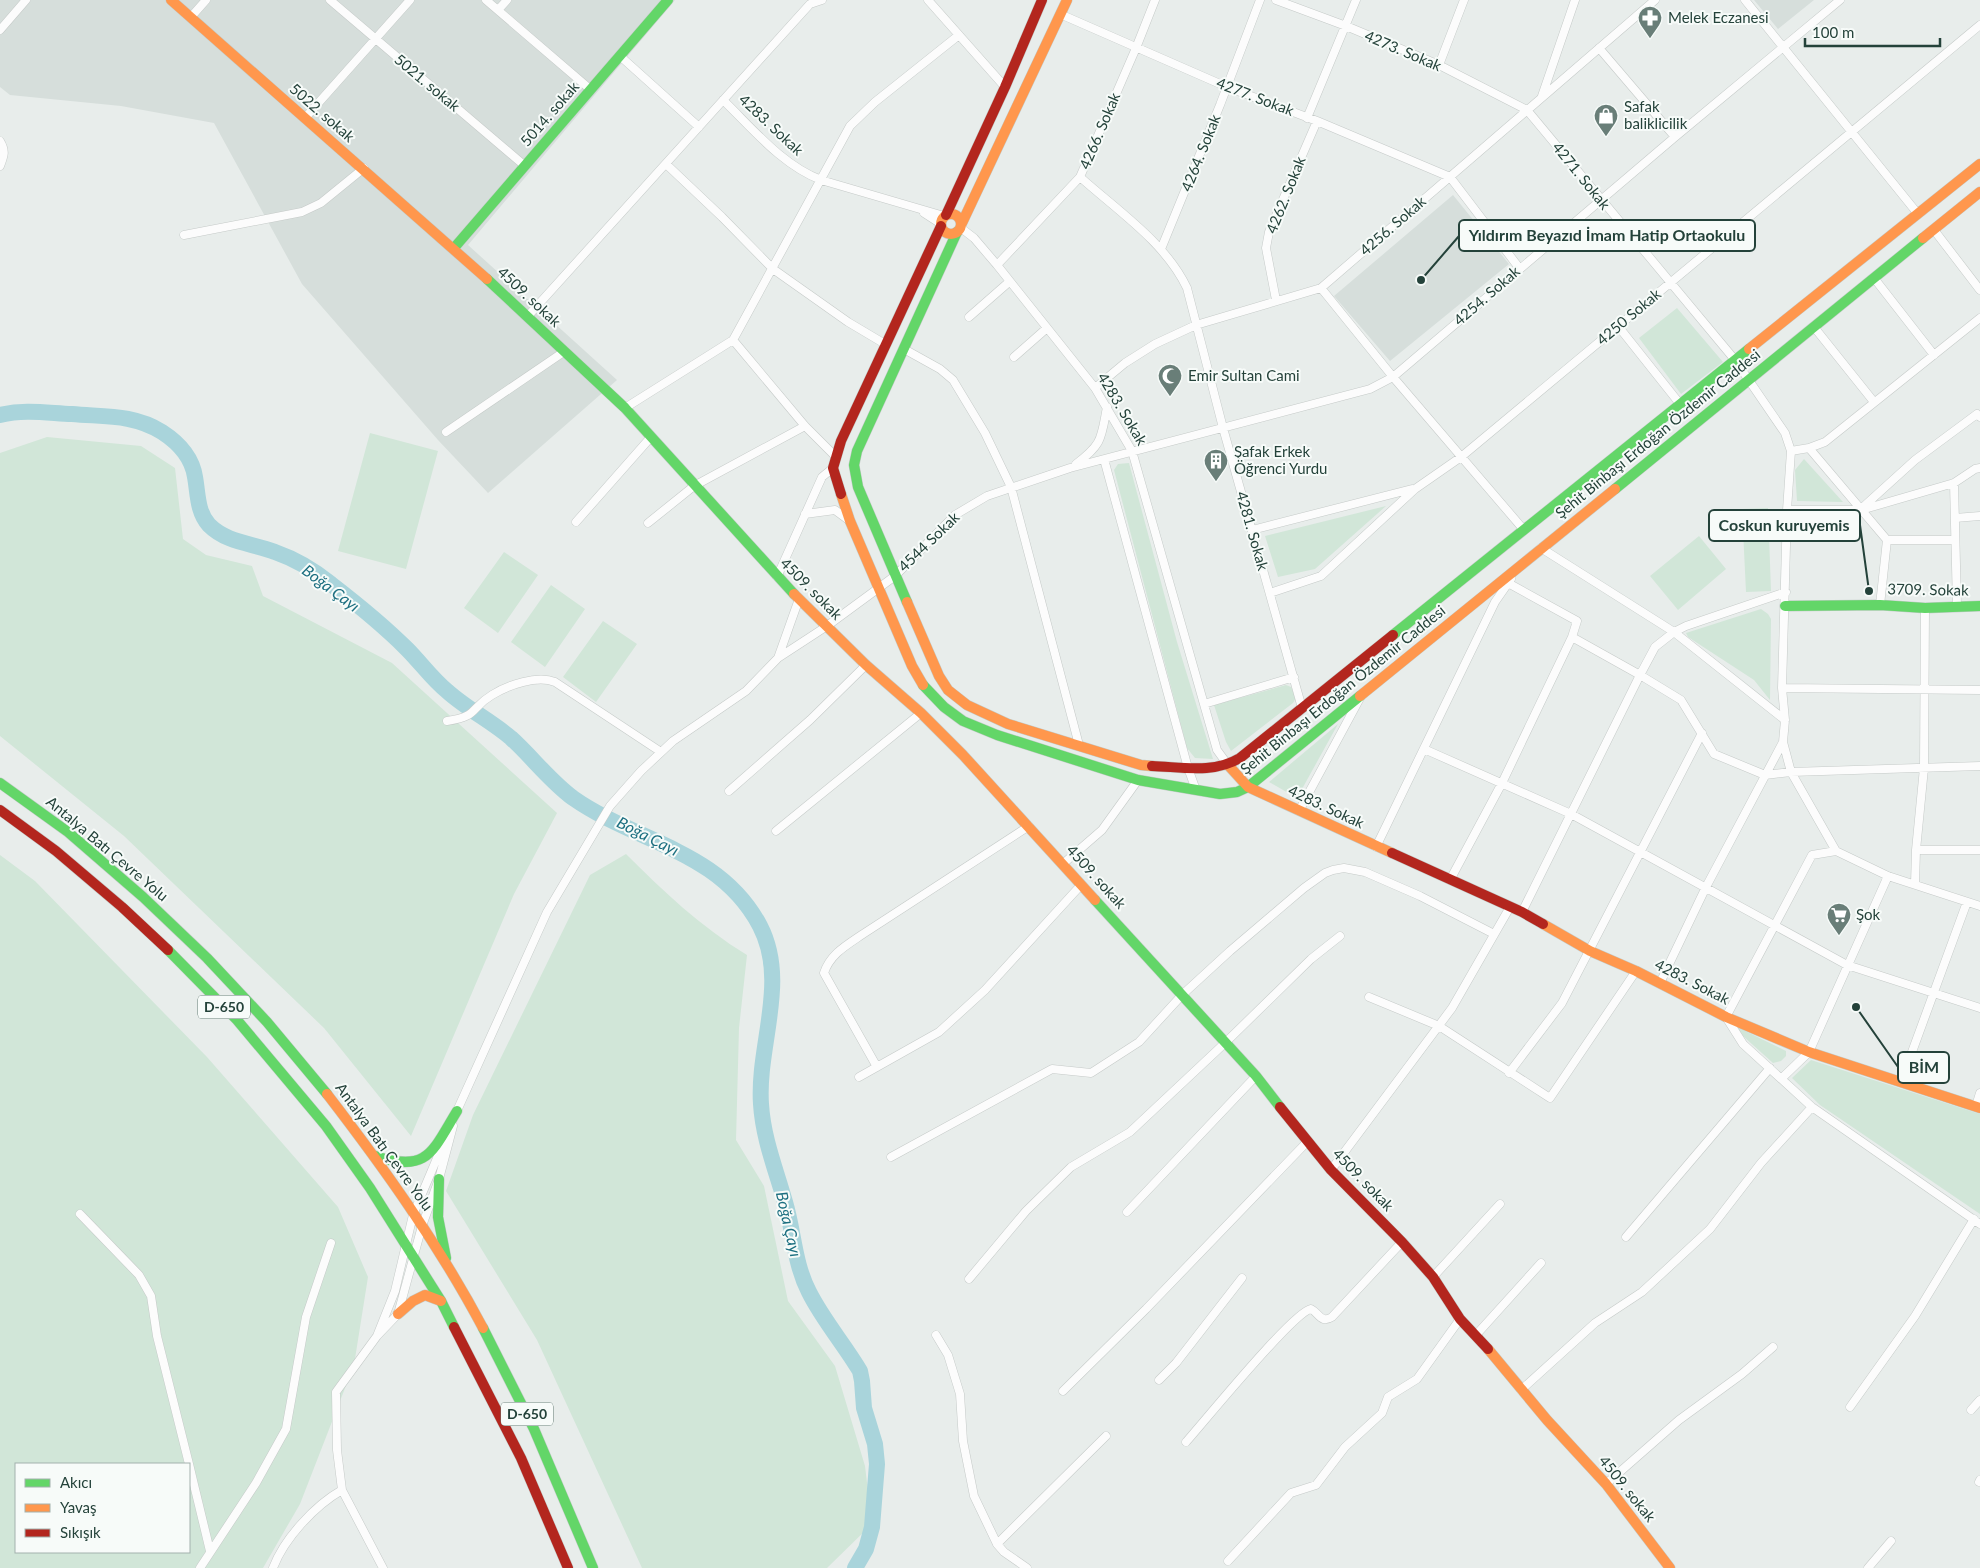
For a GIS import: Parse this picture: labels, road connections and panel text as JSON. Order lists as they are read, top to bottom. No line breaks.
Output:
{"streets":{"main road":["5022. sokak","5014. sokak","4283. Sokak","4509. sokak","Şehit Binbaşı Erdoğan Özdemir Caddesi","3709. Sokak","Antalya Batı Çevre Yolu","D-650"],"street":["4273. Sokak","5021. sokak","4277. Sokak","4266. Sokak","4264. Sokak","4271. Sokak","4262. Sokak","4256. Sokak","4254. Sokak","4250 Sokak","4281. Sokak","4544 Sokak"]},"crossings":[["4273. Sokak","4271. Sokak"],["4273. Sokak","4256. Sokak"],["5021. sokak","5014. sokak"],["4277. Sokak","4266. Sokak"],["4277. Sokak","4264. Sokak"],["4277. Sokak","4262. Sokak"],["4277. Sokak","4256. Sokak"],["4277. Sokak","Şehit Binbaşı Erdoğan Özdemir Caddesi"],["5022. sokak","5014. sokak"],["5022. sokak","4509. sokak"],["5014. sokak","4509. sokak"],["4283. Sokak","4266. Sokak"],["4283. Sokak","4256. Sokak"],["4283. Sokak","4254. Sokak"],["4283. Sokak","Şehit Binbaşı Erdoğan Özdemir Caddesi"],["4266. Sokak","4281. Sokak"],["4264. Sokak","4281. Sokak"],["4271. Sokak","4256. Sokak"],["4271. Sokak","4254. Sokak"],["4271. Sokak","4250 Sokak"],["4271. Sokak","Şehit Binbaşı Erdoğan Özdemir Caddesi"],["4262. Sokak","4256. Sokak"],["4256. Sokak","4281. Sokak"],["4254. Sokak","4281. Sokak"],["4254. Sokak","4544 Sokak"],["4509. sokak","4544 Sokak"],["4250 Sokak","4281. Sokak"],["Şehit Binbaşı Erdoğan Özdemir Caddesi","4281. Sokak"],["Şehit Binbaşı Erdoğan Özdemir Caddesi","4544 Sokak"]],"water":["Boğa Çayı"],"places":{"pharmacy":["Melek Eczanesi"],"shop":["Safak baliklicilik"],"other":["Yıldırım Beyazıd İmam Hatip Ortaokulu","Coskun kuruyemis","BİM"],"mosque":["Emir Sultan Cami"],"building":["Şafak Erkek Öğrenci Yurdu"],"supermarket":["Şok"]},"legend":["Akıcı","Yavaş","Sıkışık"],"scale_bar":"100 m"}
